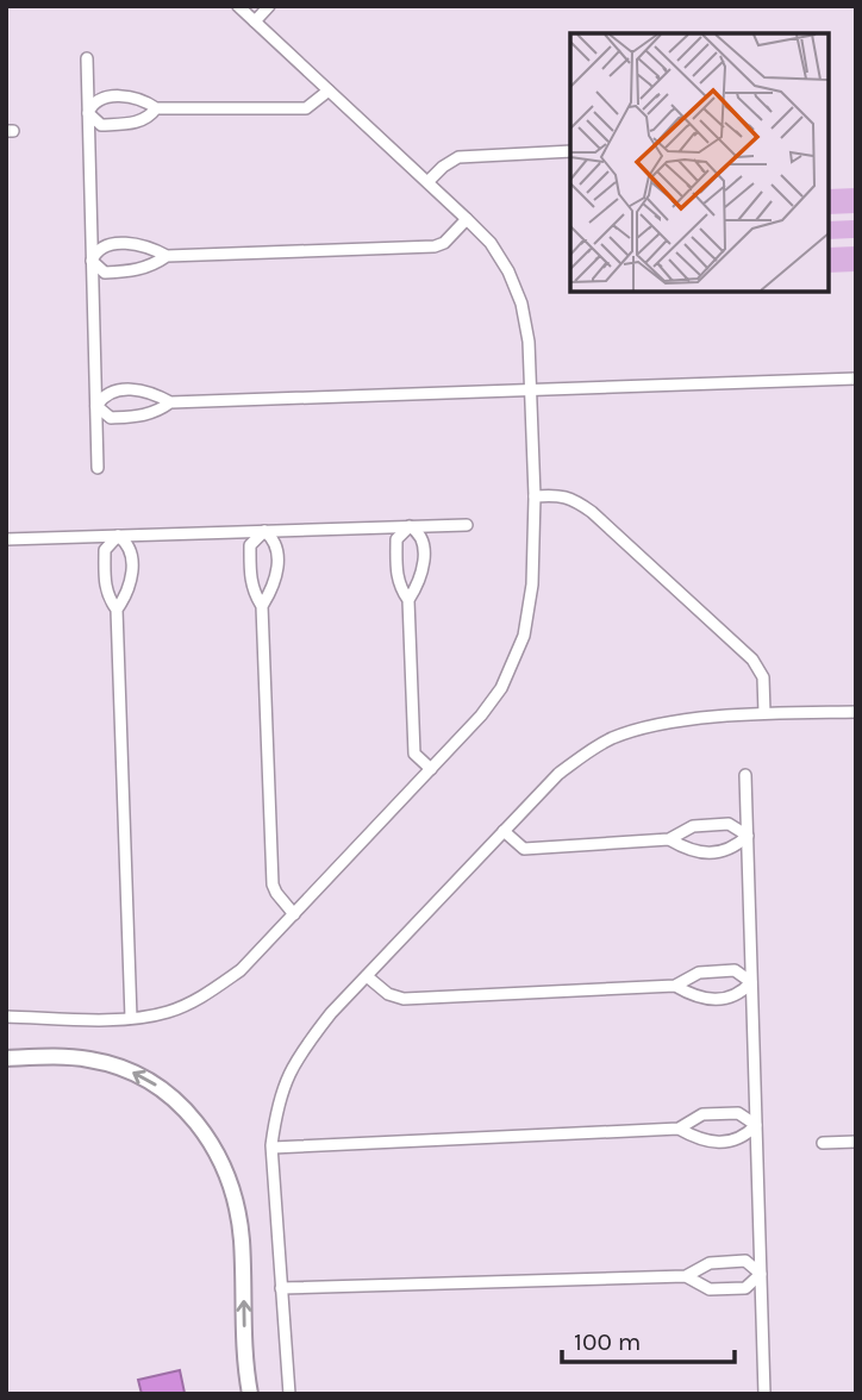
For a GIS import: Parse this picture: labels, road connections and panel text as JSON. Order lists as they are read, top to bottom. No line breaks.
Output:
{"scale_bar":"100 m"}
